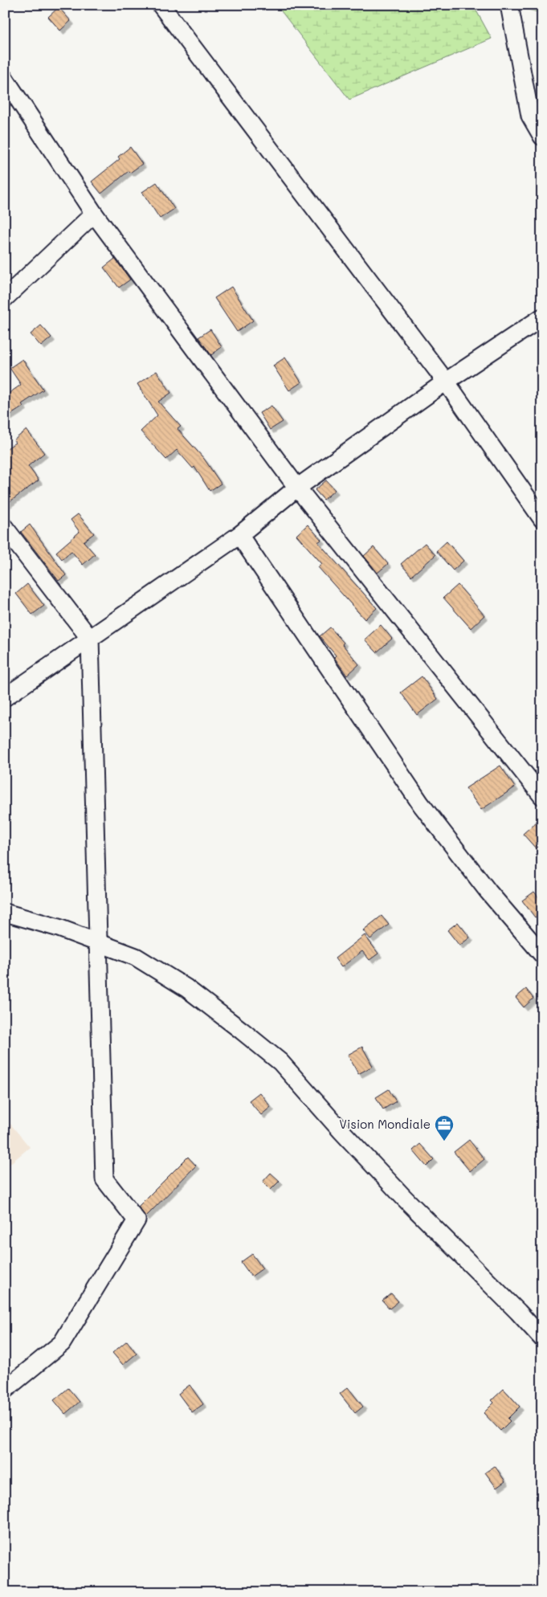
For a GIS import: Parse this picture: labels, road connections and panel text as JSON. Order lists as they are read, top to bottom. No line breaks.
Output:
{"places":{"office":["Vision Mondiale"]}}
